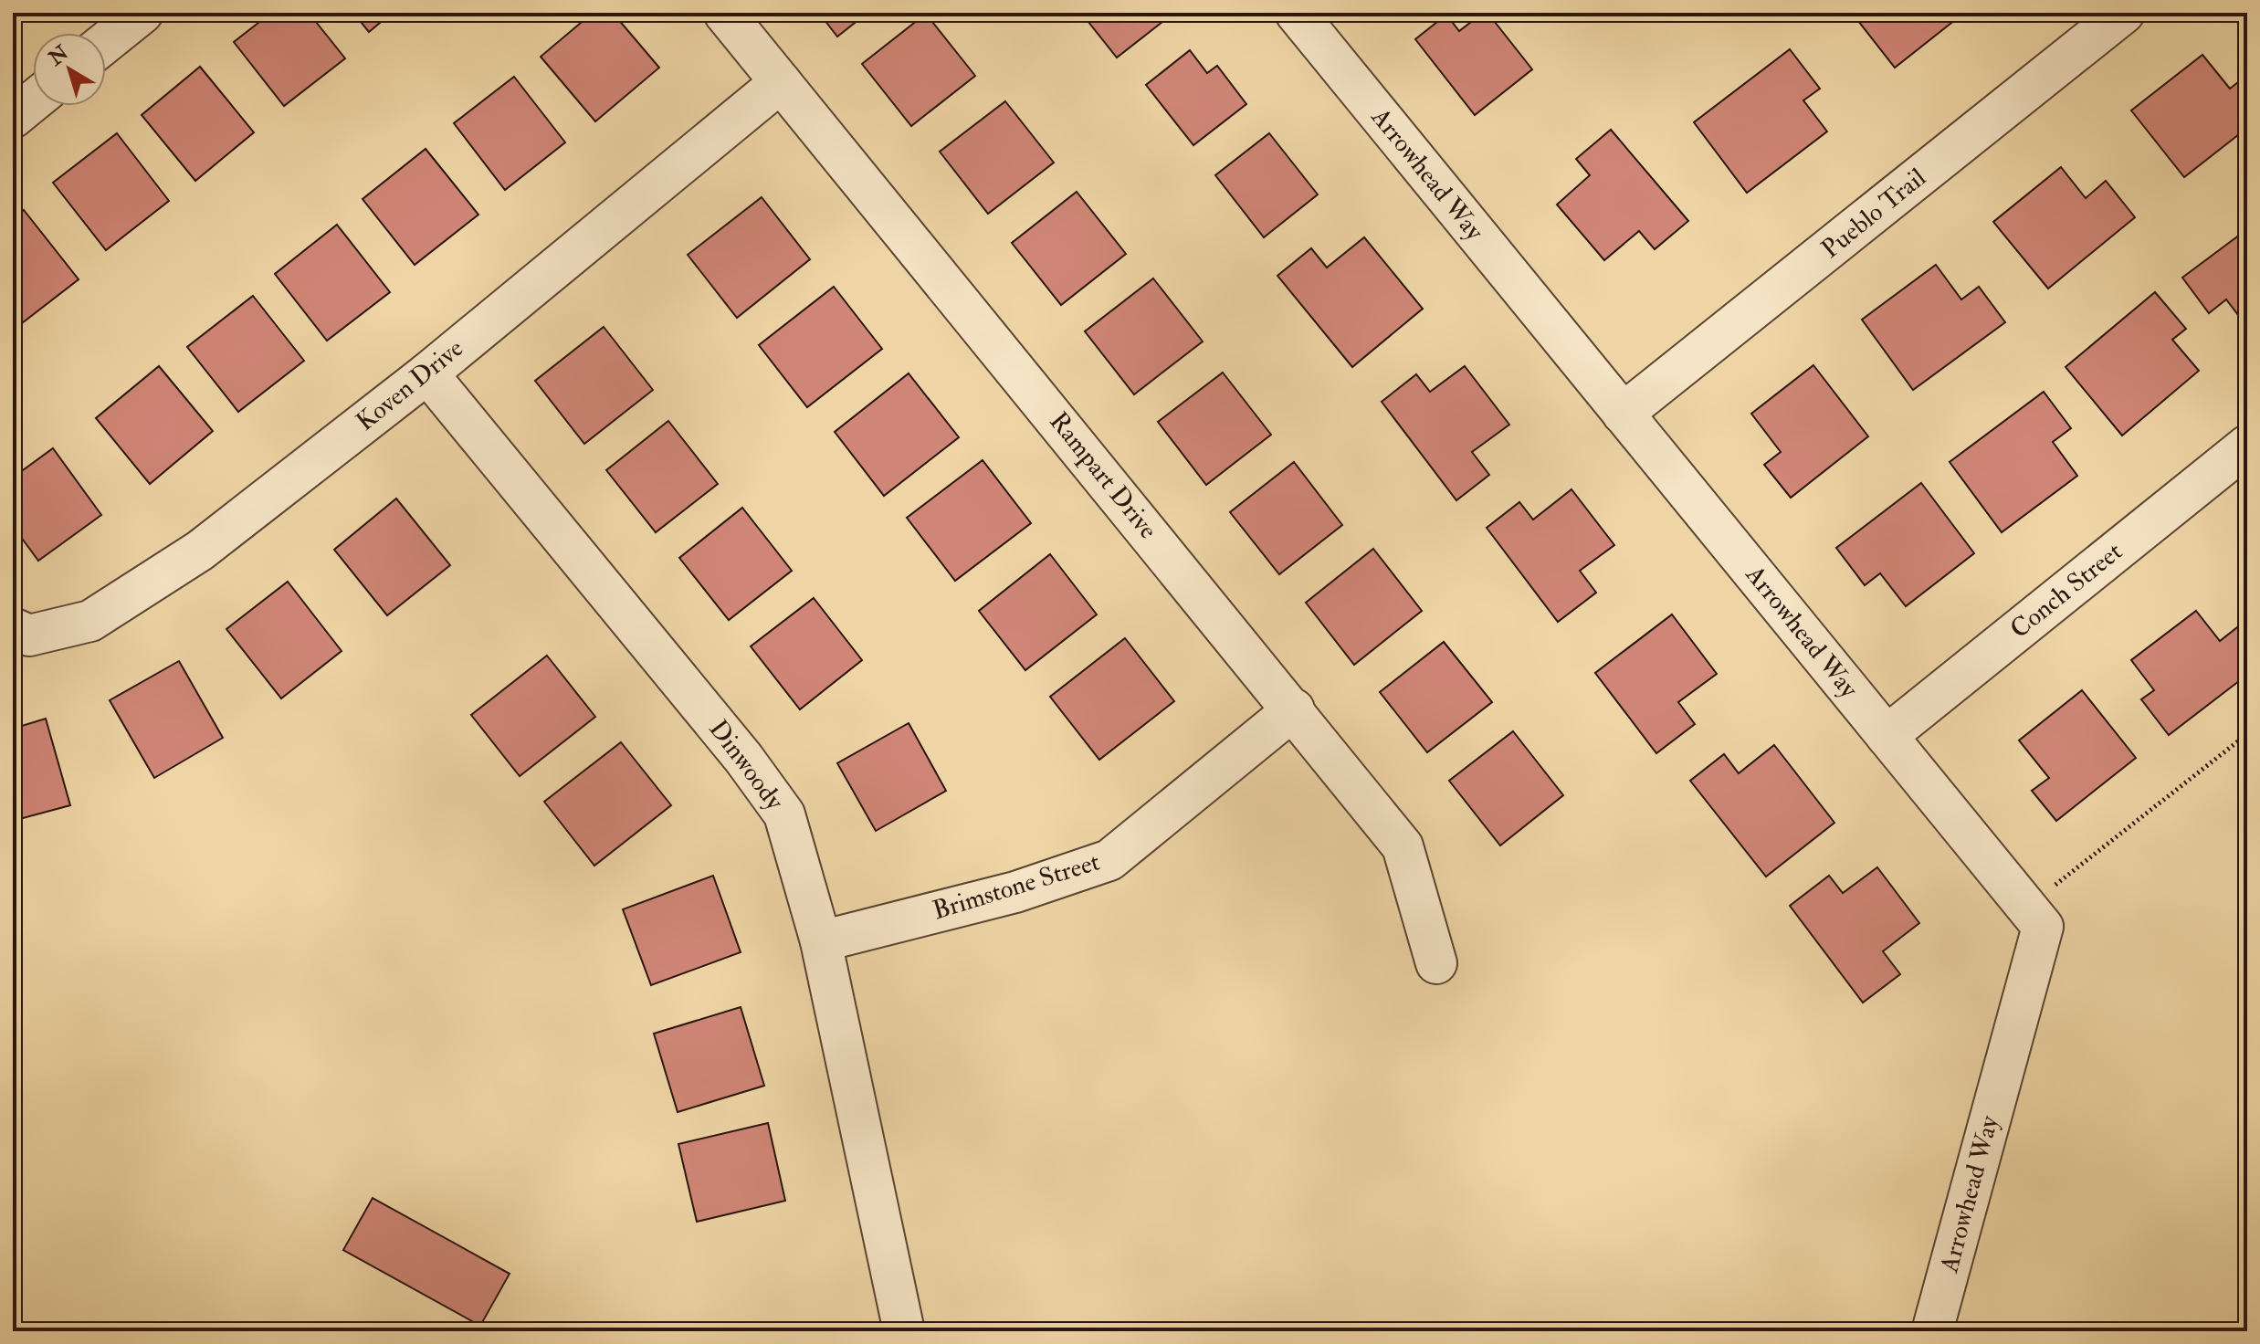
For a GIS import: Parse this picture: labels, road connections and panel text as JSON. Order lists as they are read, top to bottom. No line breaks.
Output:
{"streets":{"street":["Arrowhead Way","Pueblo Trail","Koven Drive","Rampart Drive","Conch Street","Dinwoody","Brimstone Street"]},"crossings":[["Arrowhead Way","Pueblo Trail"],["Arrowhead Way","Conch Street"],["Koven Drive","Rampart Drive"],["Koven Drive","Dinwoody"],["Rampart Drive","Brimstone Street"],["Dinwoody","Brimstone Street"]],"north":"top left"}
